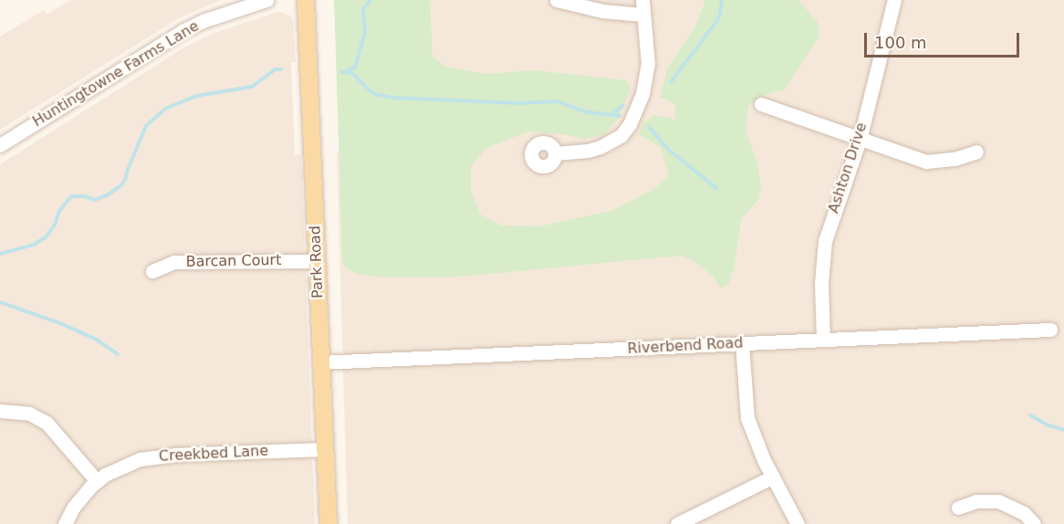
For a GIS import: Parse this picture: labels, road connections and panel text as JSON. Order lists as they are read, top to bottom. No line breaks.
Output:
{"streets":{"main road":["Park Road"],"street":["Huntingtowne Farms Lane","Ashton Drive","Barcan Court","Riverbend Road","Creekbed Lane"]},"crossings":[["Ashton Drive","Riverbend Road"],["Barcan Court","Park Road"],["Park Road","Riverbend Road"],["Park Road","Creekbed Lane"]],"scale_bar":"100 m"}
